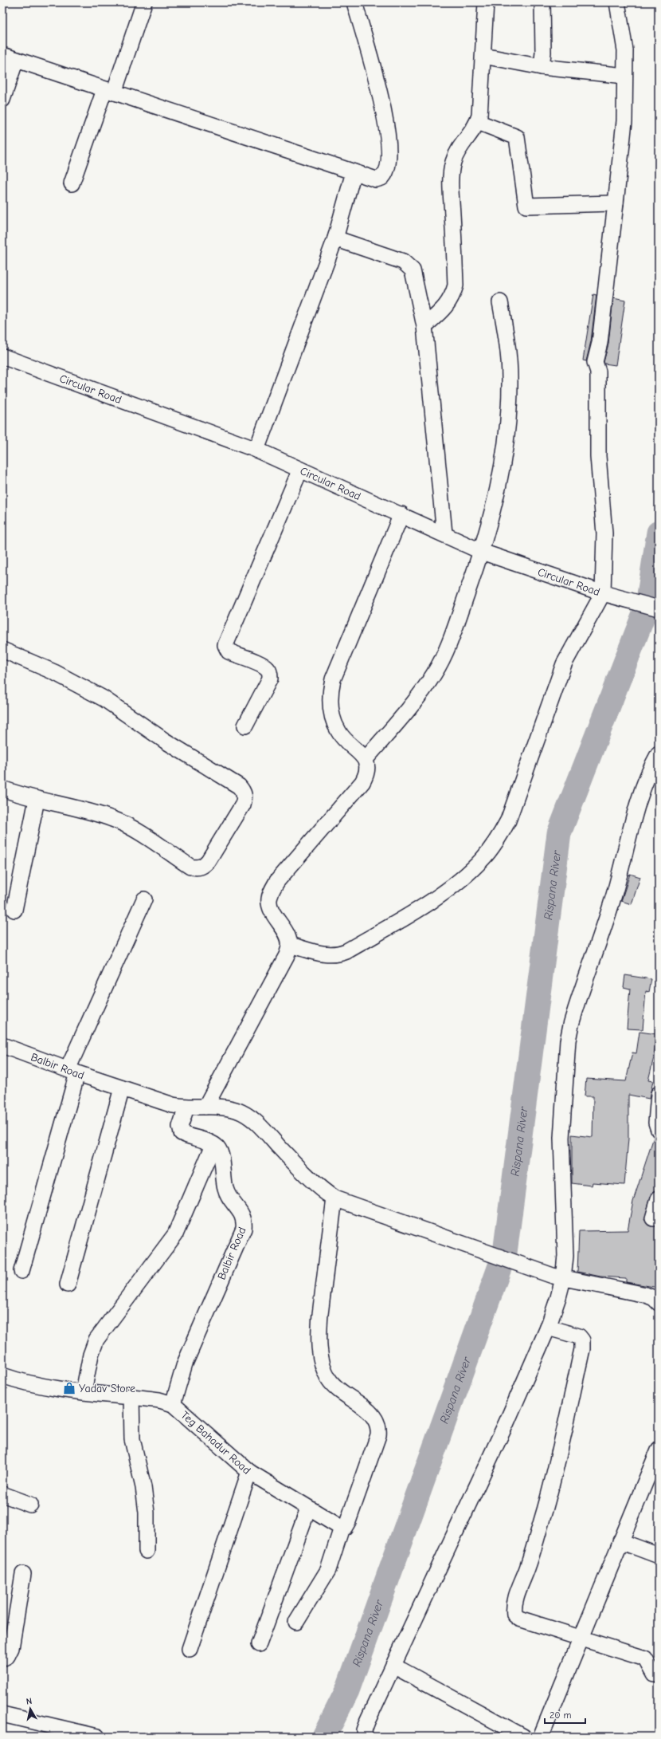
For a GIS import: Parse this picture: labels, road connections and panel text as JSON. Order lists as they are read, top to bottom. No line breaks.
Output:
{"streets":{"street":["Circular Road","Balbir Road","Teg Bahadur Road"]},"crossings":[["Balbir Road","Teg Bahadur Road"]],"water":["Rispana River"],"places":{"shop":["Yadav Store"]},"scale_bar":"20 m","north":"top"}
